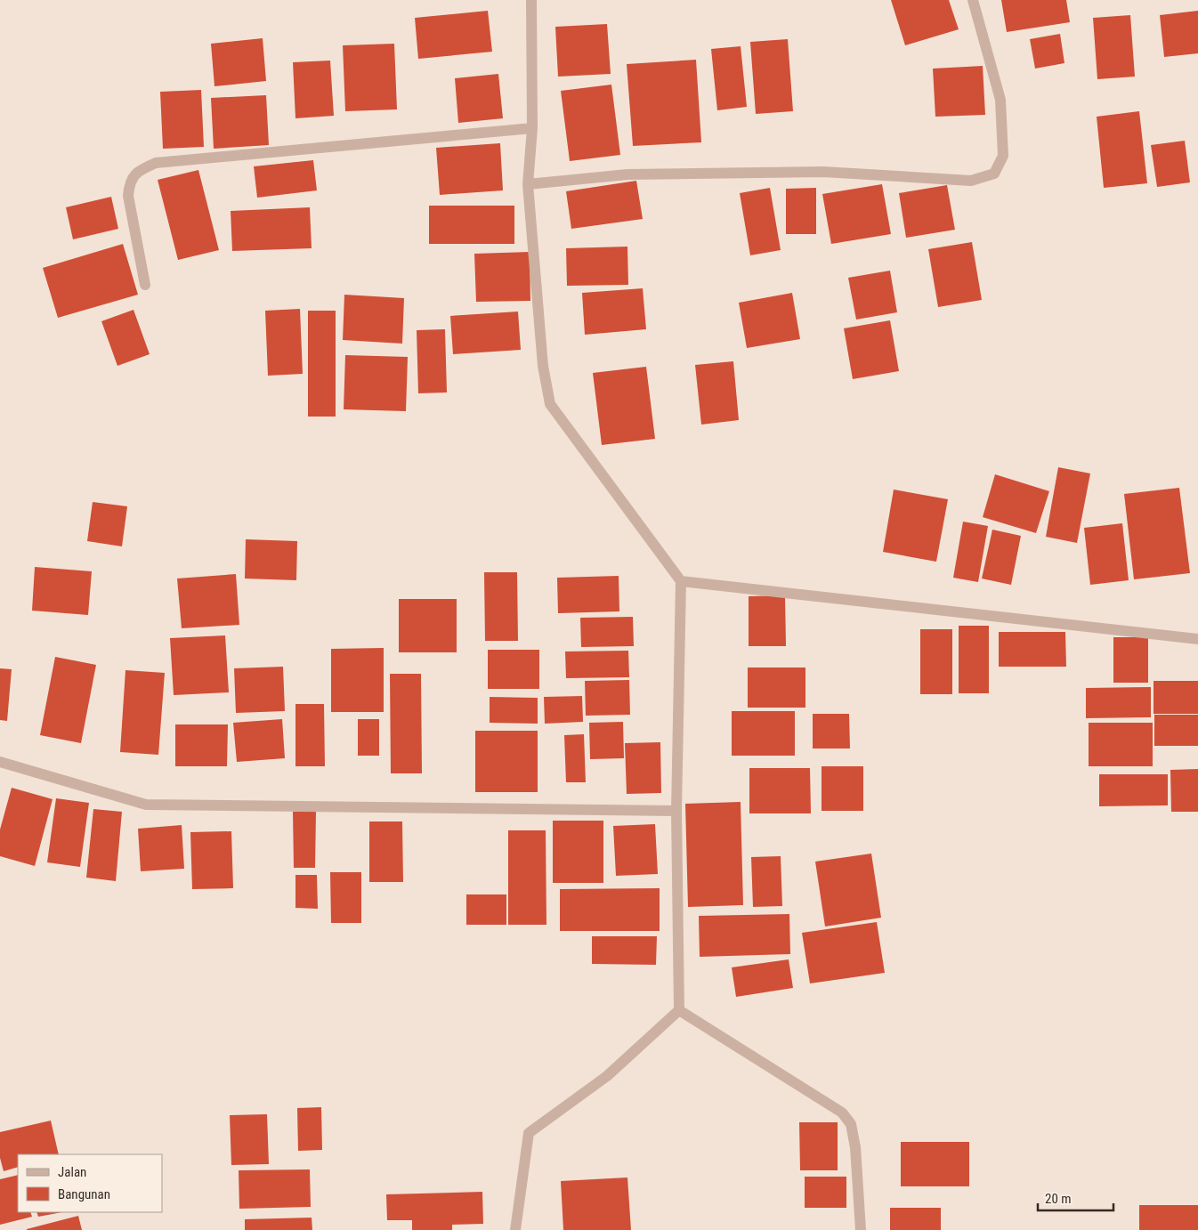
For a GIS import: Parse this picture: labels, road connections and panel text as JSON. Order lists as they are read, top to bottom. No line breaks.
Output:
{"legend":["Jalan","Bangunan"],"scale_bar":"20 m"}
